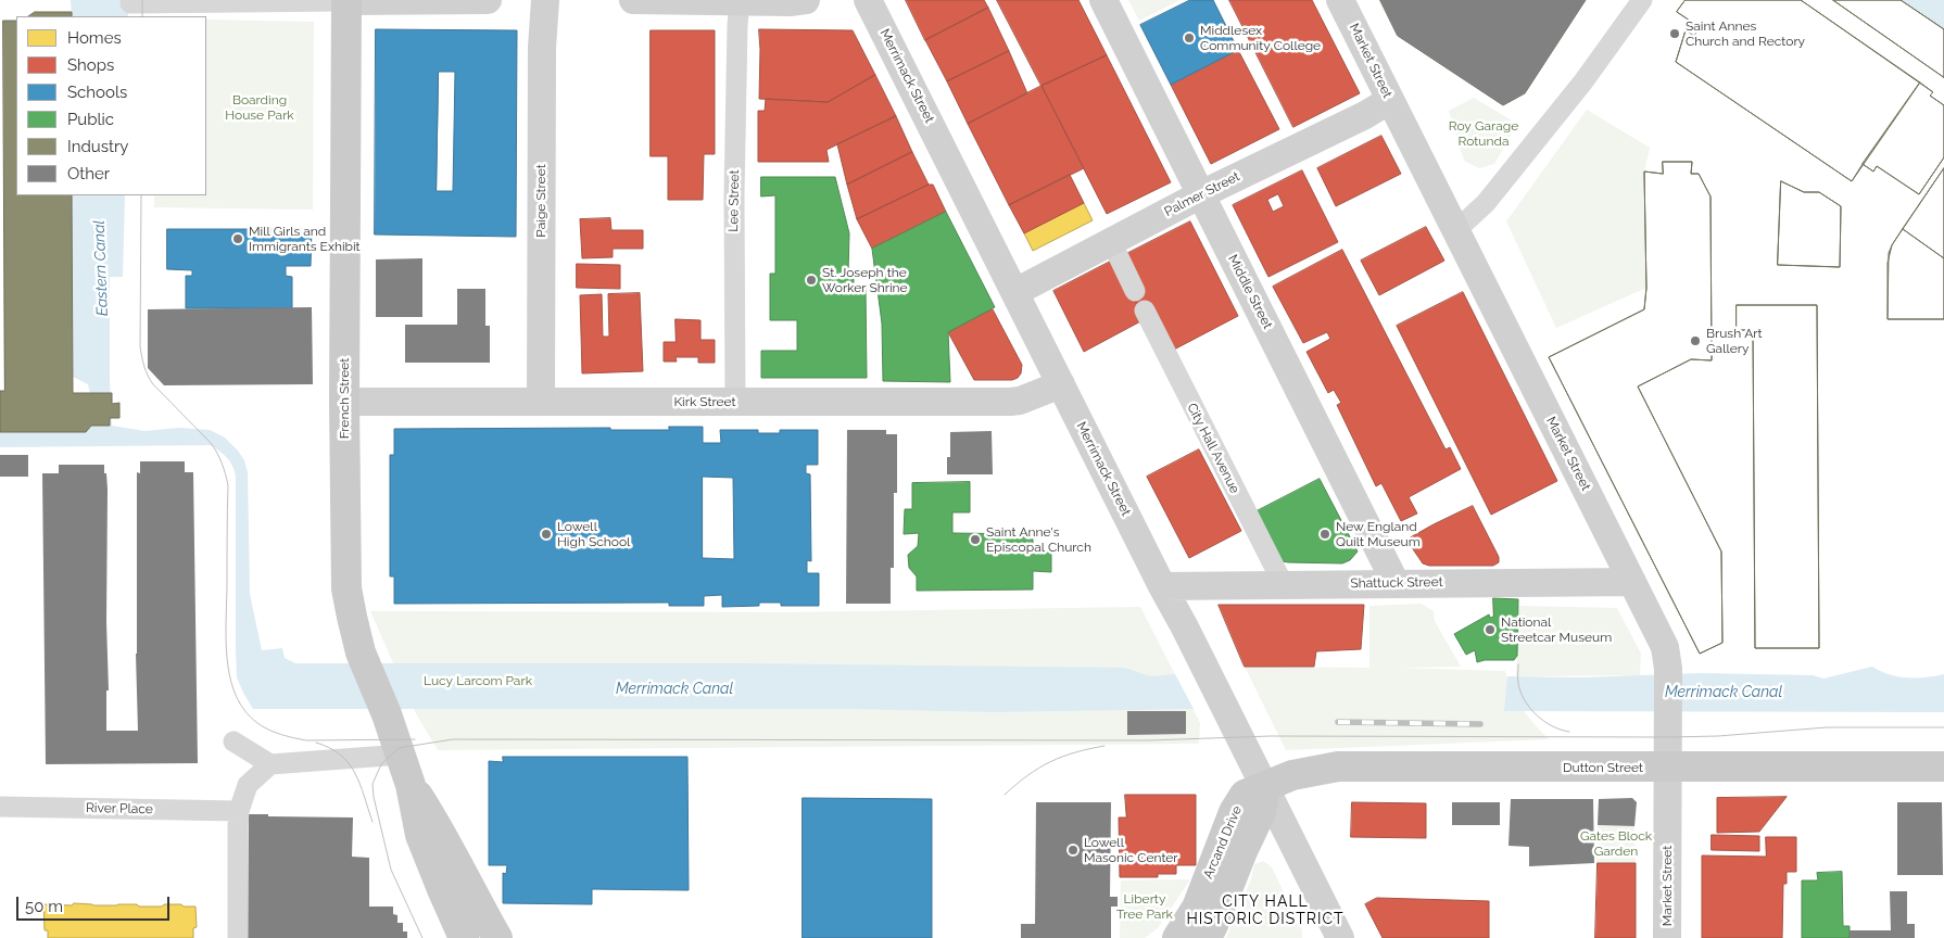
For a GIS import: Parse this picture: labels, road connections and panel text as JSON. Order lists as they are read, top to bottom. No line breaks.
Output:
{"streets":{"main road":["French Street","Dutton Street","Arcand Drive"],"street":["Market Street","Merrimack Street","Palmer Street","Paige Street","Lee Street","Middle Street","Kirk Street","City Hall Avenue","Shattuck Street","River Place"]},"crossings":[["Market Street","Palmer Street"],["Market Street","Shattuck Street"],["Market Street","Dutton Street"],["Merrimack Street","Palmer Street"],["Merrimack Street","Kirk Street"],["Merrimack Street","Shattuck Street"],["Merrimack Street","Dutton Street"],["Merrimack Street","Arcand Drive"],["Palmer Street","Middle Street"],["Paige Street","Kirk Street"],["Lee Street","Kirk Street"],["Middle Street","Shattuck Street"],["French Street","Kirk Street"],["City Hall Avenue","Shattuck Street"],["Dutton Street","Arcand Drive"]],"districts":["CITY HALL HISTORIC DISTRICT"],"water":["Eastern Canal","Merrimack Canal"],"parks":["Boarding House Park","Roy Garage Rotunda","Lucy Larcom Park","Gates Block Garden","Liberty Tree Park"],"places":["Saint Annes Church and Rectory","Middlesex Community College","Mill Girls and Immigrants Exhibit","St. Joseph the Worker Shrine","Brush Art Gallery","Lowell High School","New England Quilt Museum","Saint Anne's Episcopal Church","National Streetcar Museum","Lowell Masonic Center"],"legend":["Homes","Shops","Schools","Public","Industry","Other"],"scale_bar":"50 m"}
